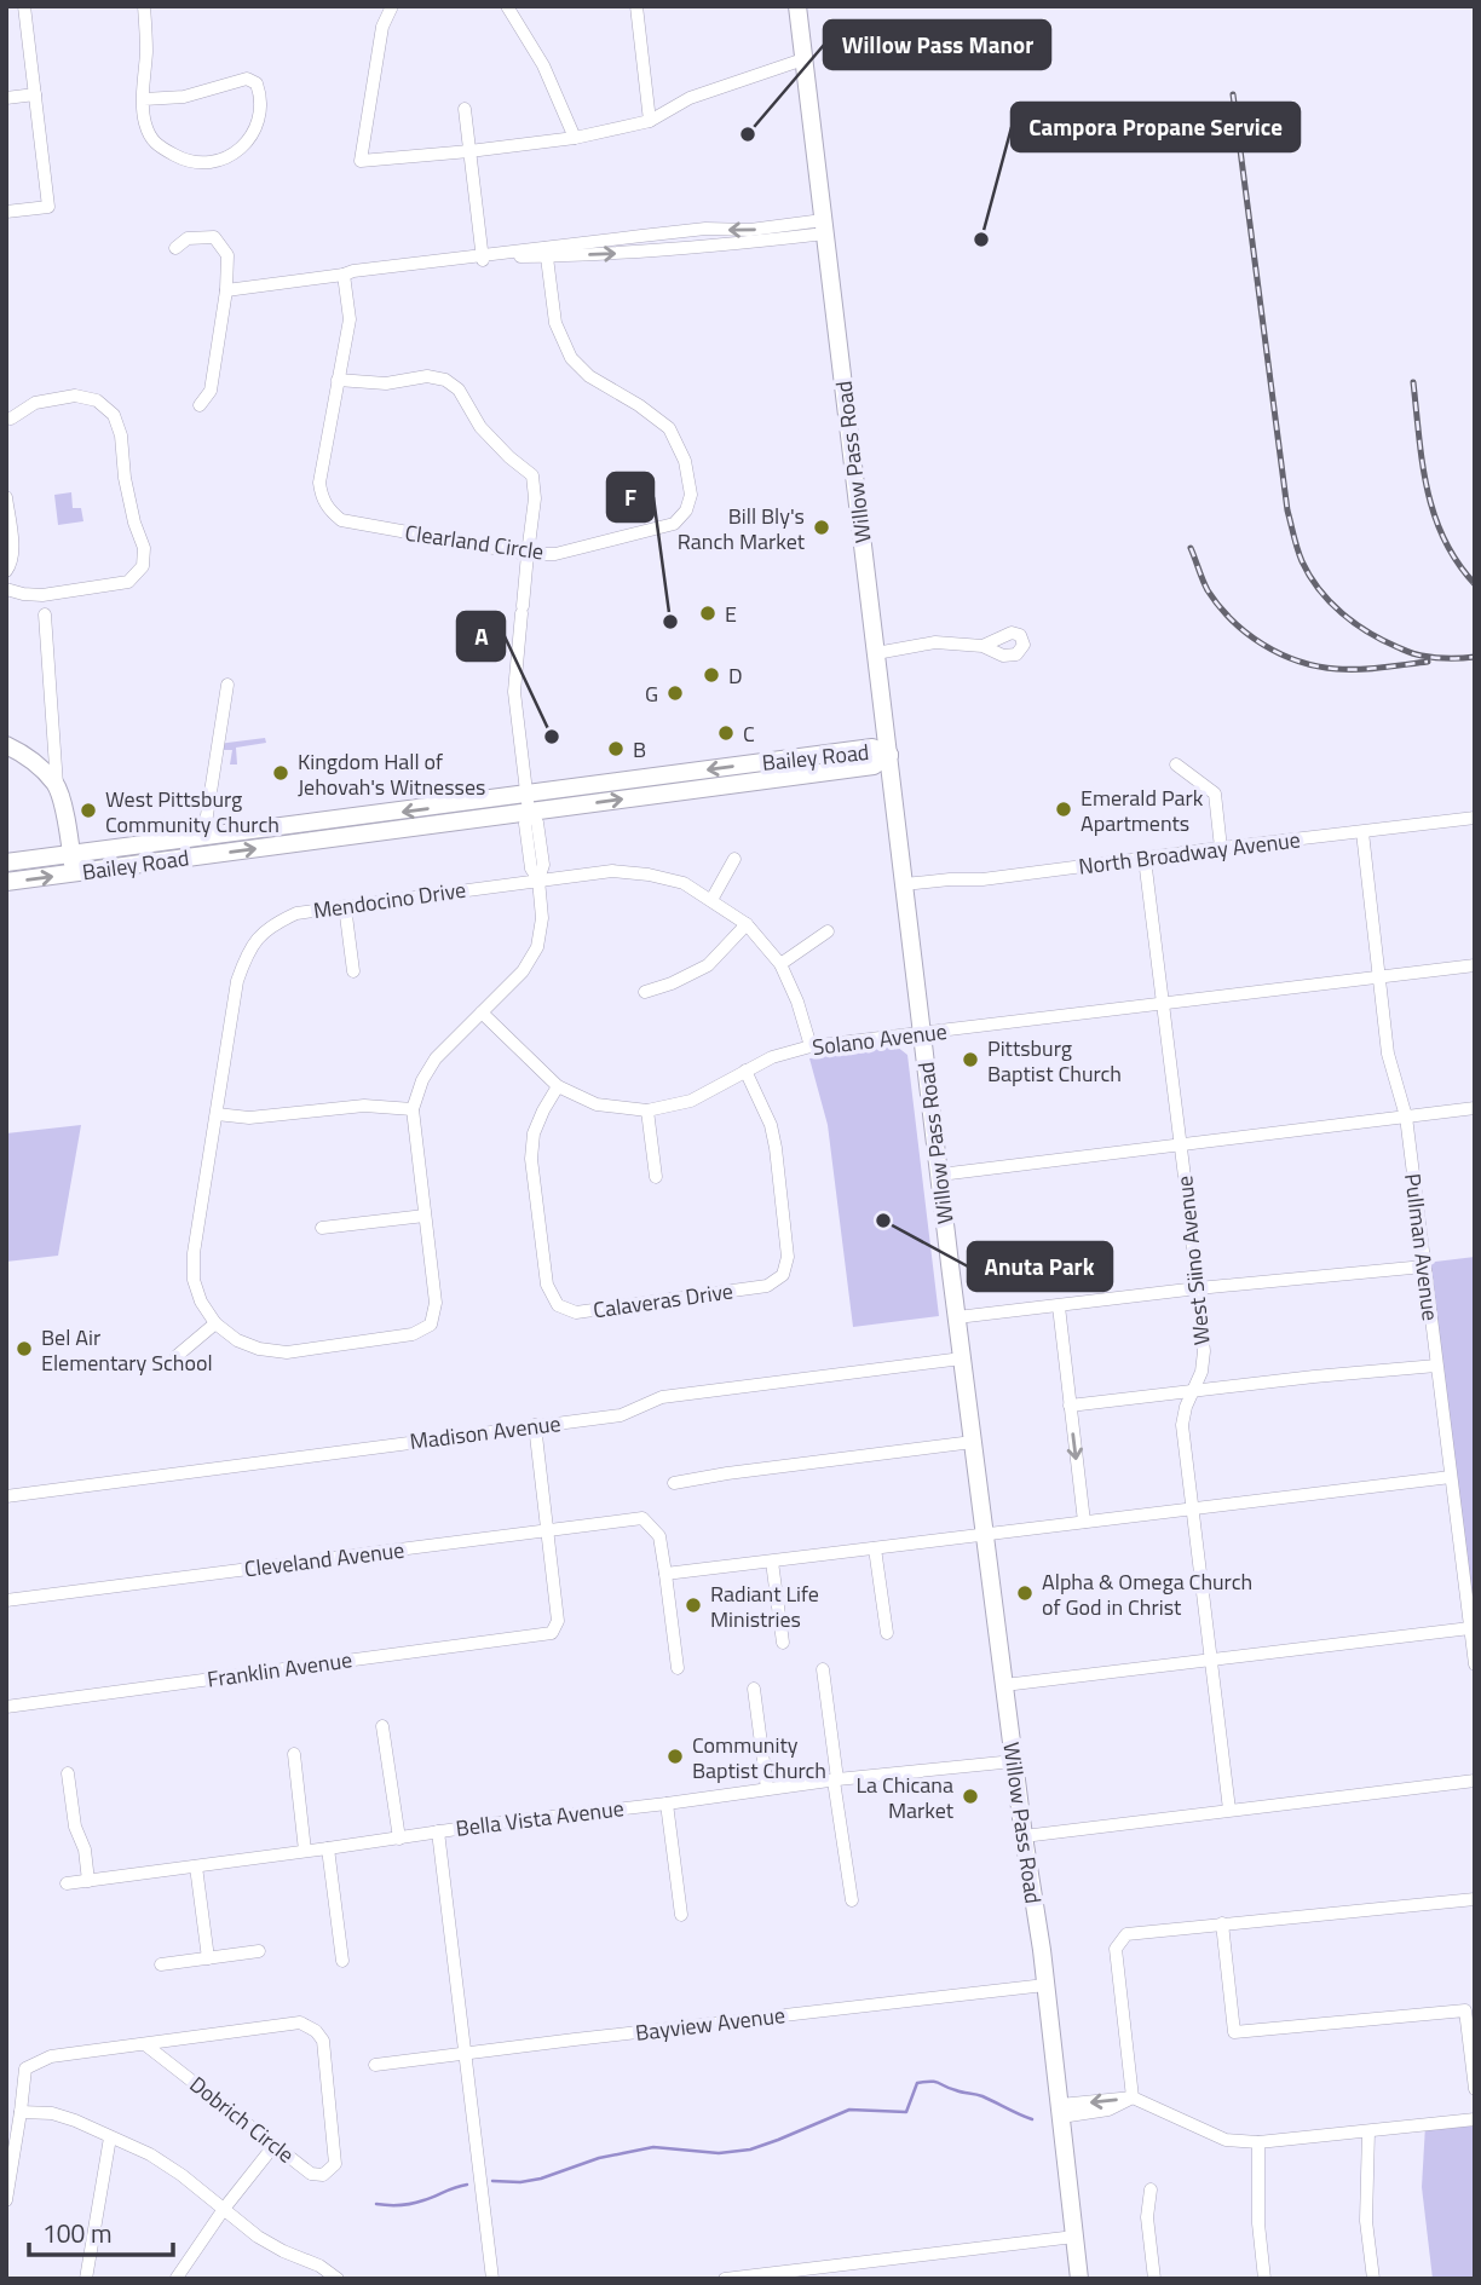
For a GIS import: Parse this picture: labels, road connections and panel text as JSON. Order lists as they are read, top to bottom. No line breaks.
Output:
{"streets":{"main road":["Willow Pass Road","Bailey Road"],"street":["Clearland Circle","North Broadway Avenue","Mendocino Drive","Solano Avenue","Pullman Avenue","West Siino Avenue","Calaveras Drive","Madison Avenue","Cleveland Avenue","Franklin Avenue","Bella Vista Avenue","Bayview Avenue","Dobrich Circle"]},"crossings":[["Willow Pass Road","Bailey Road"],["Willow Pass Road","North Broadway Avenue"],["Willow Pass Road","Solano Avenue"],["Willow Pass Road","Madison Avenue"],["Willow Pass Road","Bella Vista Avenue"],["Willow Pass Road","Bayview Avenue"],["North Broadway Avenue","Pullman Avenue"],["North Broadway Avenue","West Siino Avenue"],["Mendocino Drive","Solano Avenue"],["Solano Avenue","Pullman Avenue"],["Solano Avenue","West Siino Avenue"],["Solano Avenue","Calaveras Drive"],["Cleveland Avenue","Franklin Avenue"]],"places":["Willow Pass Manor","Campora Propane Service","Bill Bly's Ranch Market","E","F","D","G","C","A","B","Kingdom Hall of Jehovah's Witnesses","Emerald Park Apartments","West Pittsburg Community Church","Pittsburg Baptist Church","Anuta Park","Bel Air Elementary School","Alpha & Omega Church of God in Christ","Radiant Life Ministries","Community Baptist Church","La Chicana Market"],"scale_bar":"100 m"}
